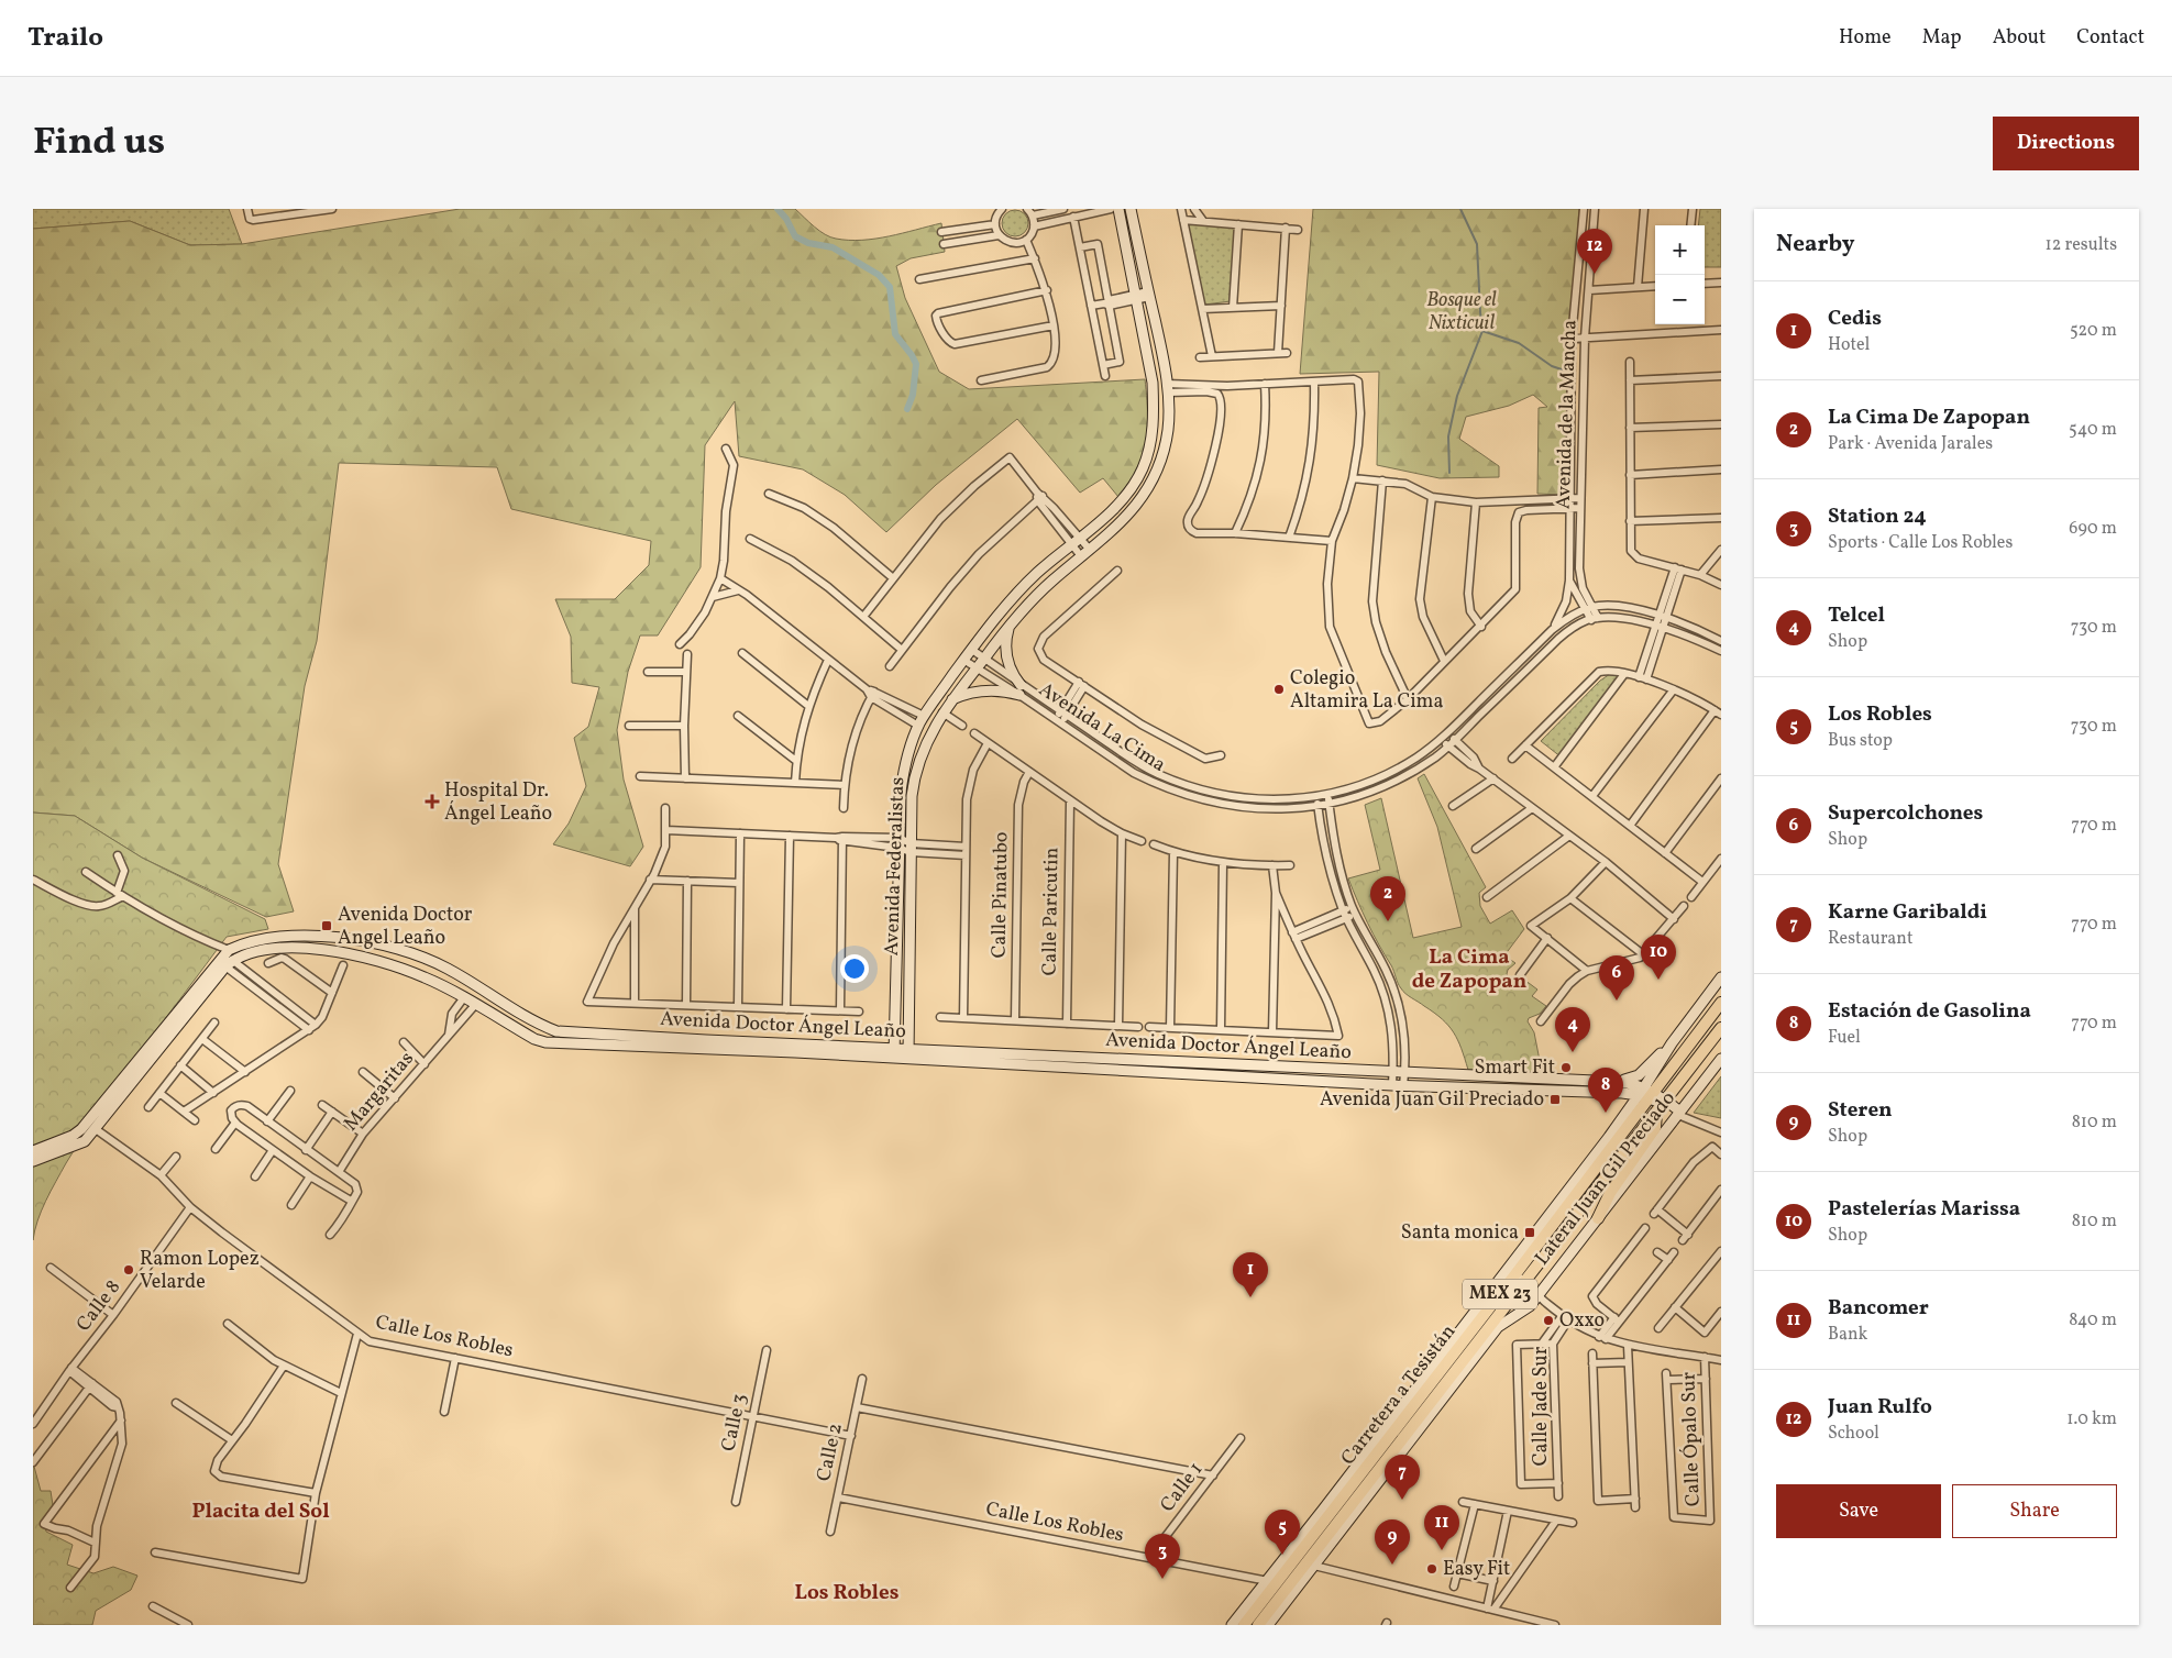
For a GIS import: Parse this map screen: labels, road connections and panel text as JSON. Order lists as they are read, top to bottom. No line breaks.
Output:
{"streets":{"main road":["MEX 23","Carretera a Tesistán"],"street":["Avenida de la Mancha","Avenida La Cima","Avenida Federalistas","Calle Pinatubo","Calle Paricutin","Avenida Doctor Ángel Leaño","Margaritas","Lateral Juan Gil Preciado","Calle 8","Calle Los Robles","Calle Jade Sur","Calle 3","Calle Ópalo Sur","Calle 2","Calle 1"]},"crossings":[["Avenida de la Mancha","Avenida La Cima"],["Avenida La Cima","Avenida Federalistas"],["Avenida Federalistas","Avenida Doctor Ángel Leaño"],["Avenida Doctor Ángel Leaño","Margaritas"],["Avenida Doctor Ángel Leaño","Lateral Juan Gil Preciado"],["Avenida Doctor Ángel Leaño","Calle Los Robles"],["Avenida Doctor Ángel Leaño","Carretera a Tesistán"],["Lateral Juan Gil Preciado","Calle Los Robles"],["Lateral Juan Gil Preciado","Carretera a Tesistán"],["Calle 8","Calle Los Robles"],["Calle Los Robles","Carretera a Tesistán"],["Calle Los Robles","Calle 3"],["Calle Los Robles","Calle 2"],["Calle Los Robles","Calle 1"]],"districts":["La Cima de Zapopan","Placita del Sol","Los Robles"],"parks":["Bosque el Nixticuil"],"places":{"other":["Colegio Altamira La Cima","Smart Fit","Ramon Lopez Velarde","Oxxo","Easy Fit"],"health":["Hospital Dr. Ángel Leaño"],"transit":["Avenida Doctor Angel Leaño","Avenida Juan Gil Preciado","Santa monica"]},"page":{"header":"Trailo","nav":["Home","Map","About","Contact"],"title":"Find us","buttons":["Directions",["Save","Share"]],"heading":["Nearby","12 results"],"map_buttons":["+","−"],"pins":["12","2","10","6","4","8","1","7","11","5","9","3"],"list":[{"mark":"1","name":"Cedis","note":"Hotel","value":"520 m"},{"mark":"2","name":"La Cima De Zapopan","note":"Park · Avenida Jarales","value":"540 m"},{"mark":"3","name":"Station 24","note":"Sports · Calle Los Robles","value":"690 m"},{"mark":"4","name":"Telcel","note":"Shop","value":"730 m"},{"mark":"5","name":"Los Robles","note":"Bus stop","value":"730 m"},{"mark":"6","name":"Supercolchones","note":"Shop","value":"770 m"},{"mark":"7","name":"Karne Garibaldi","note":"Restaurant","value":"770 m"},{"mark":"8","name":"Estación de Gasolina","note":"Fuel","value":"770 m"},{"mark":"9","name":"Steren","note":"Shop","value":"810 m"},{"mark":"10","name":"Pastelerías Marissa","note":"Shop","value":"810 m"},{"mark":"11","name":"Bancomer","note":"Bank","value":"840 m"},{"mark":"12","name":"Juan Rulfo","note":"School","value":"1.0 km"}]}}
